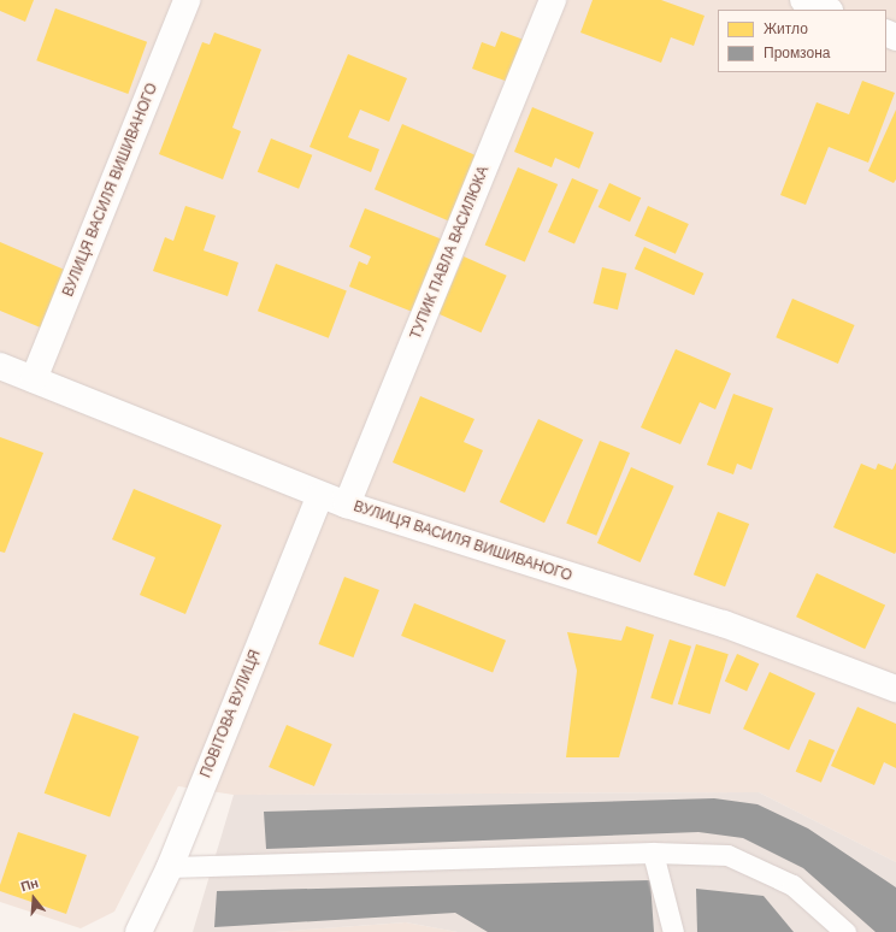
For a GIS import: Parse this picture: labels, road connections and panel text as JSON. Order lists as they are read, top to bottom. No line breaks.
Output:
{"streets":{"street":["ВУЛИЦЯ ВАСИЛЯ ВИШИВАНОГО","ТУПИК ПАВЛА ВАСИЛЮКА","ПОВІТОВА ВУЛИЦЯ"]},"crossings":[["ВУЛИЦЯ ВАСИЛЯ ВИШИВАНОГО","ТУПИК ПАВЛА ВАСИЛЮКА"],["ВУЛИЦЯ ВАСИЛЯ ВИШИВАНОГО","ПОВІТОВА ВУЛИЦЯ"]],"legend":["Житло","Промзона"],"north":"top"}
